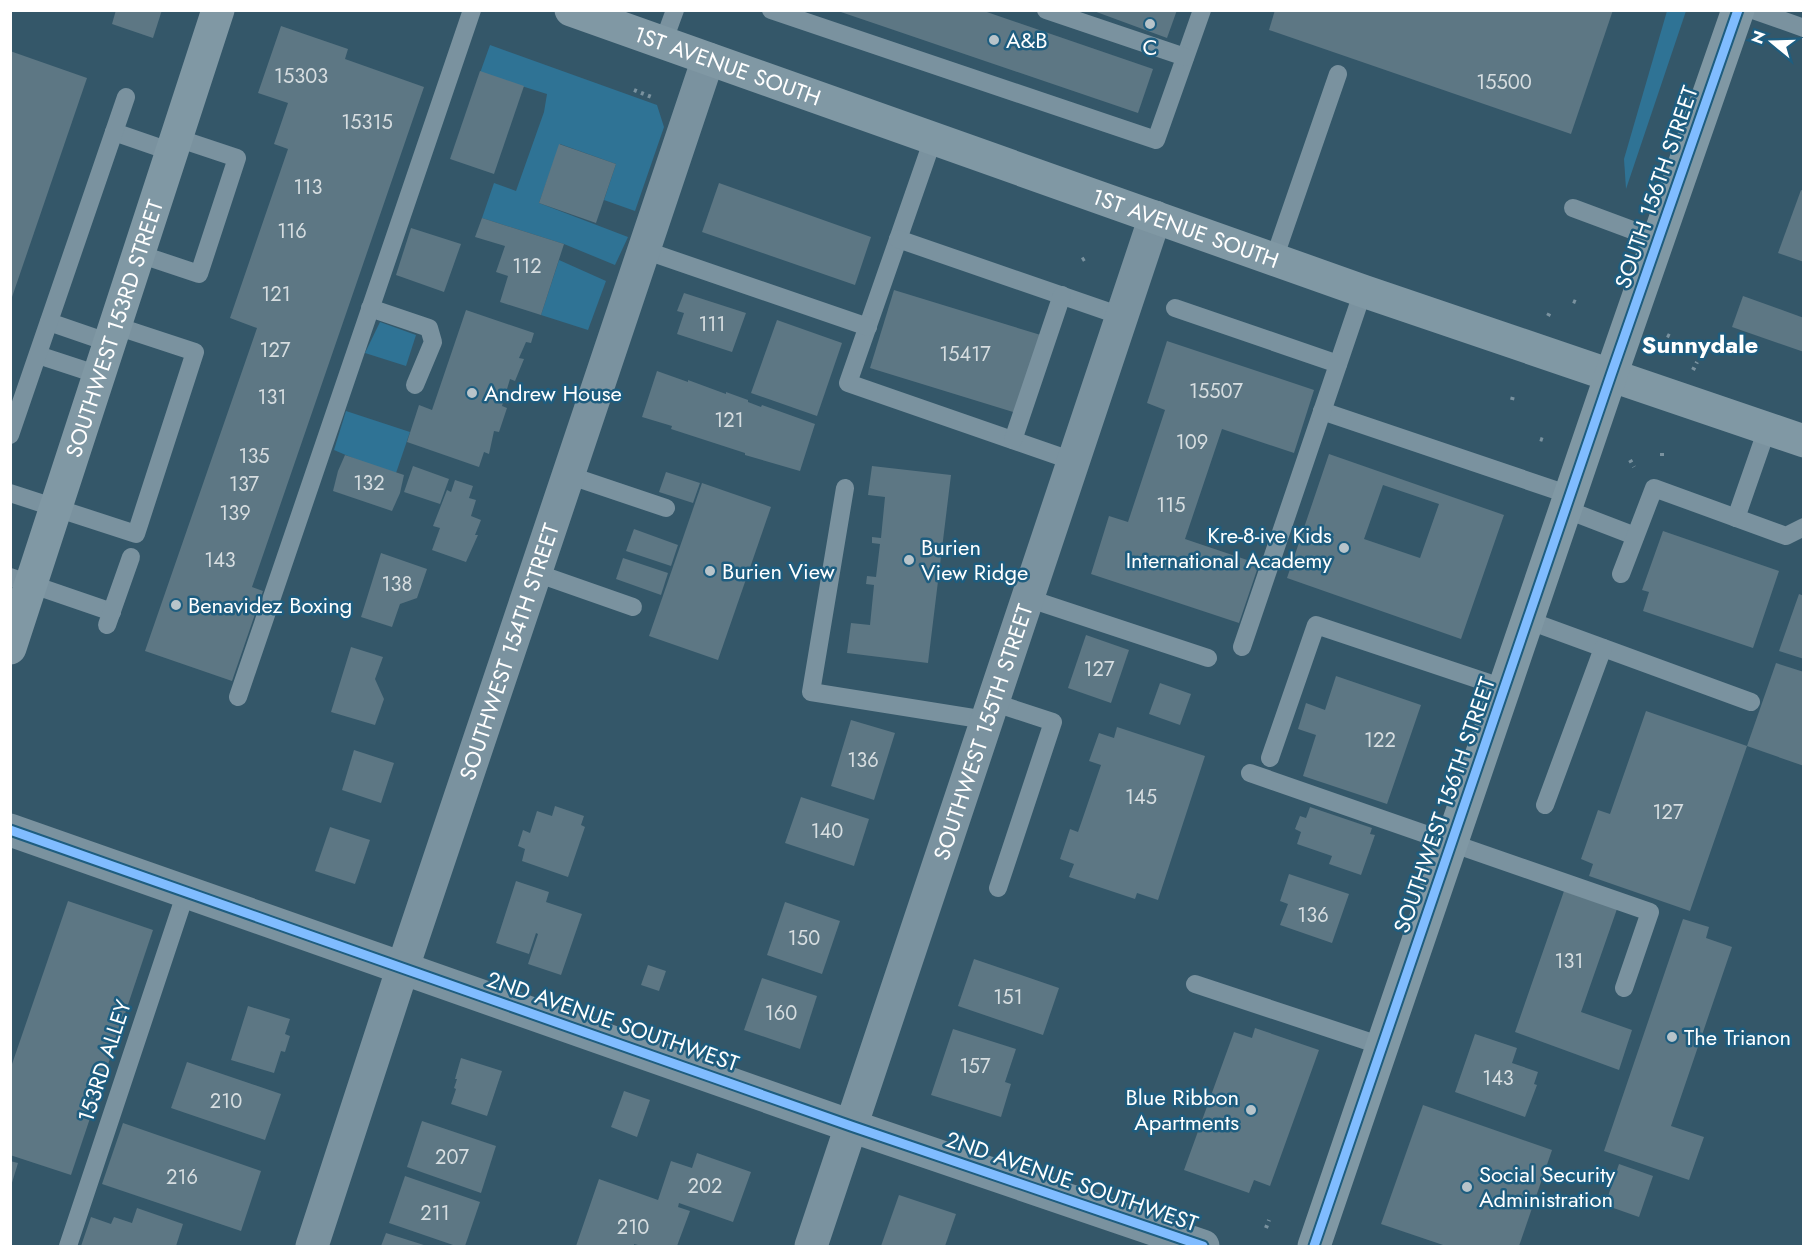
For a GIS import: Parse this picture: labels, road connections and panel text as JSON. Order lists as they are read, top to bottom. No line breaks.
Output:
{"streets":{"main road":["1ST AVENUE SOUTH","SOUTH 156TH STREET","SOUTHWEST 153RD STREET","SOUTHWEST 156TH STREET"],"street":["SOUTHWEST 154TH STREET","SOUTHWEST 155TH STREET","2ND AVENUE SOUTHWEST"],"lane":["153RD ALLEY"]},"crossings":[["1ST AVENUE SOUTH","SOUTH 156TH STREET"],["1ST AVENUE SOUTH","SOUTHWEST 154TH STREET"],["1ST AVENUE SOUTH","SOUTHWEST 155TH STREET"],["1ST AVENUE SOUTH","SOUTHWEST 156TH STREET"],["SOUTH 156TH STREET","SOUTHWEST 156TH STREET"],["SOUTHWEST 154TH STREET","2ND AVENUE SOUTHWEST"],["SOUTHWEST 155TH STREET","2ND AVENUE SOUTHWEST"],["2ND AVENUE SOUTHWEST","153RD ALLEY"]],"districts":["Sunnydale"],"places":["C","A&B","Andrew House","Kre-8-ive Kids International Academy","Burien View Ridge","Burien View","Benavidez Boxing","The Trianon","Blue Ribbon Apartments","Social Security Administration"],"house_numbers":["15303","15500","15315","113","116","112","121","111","127","15417","15507","131","121","109","135","132","137","115","139","143","138","127","122","136","145","127","140","136","150","131","151","160","157","143","210","207","216","202","211","210"],"north":"left"}
